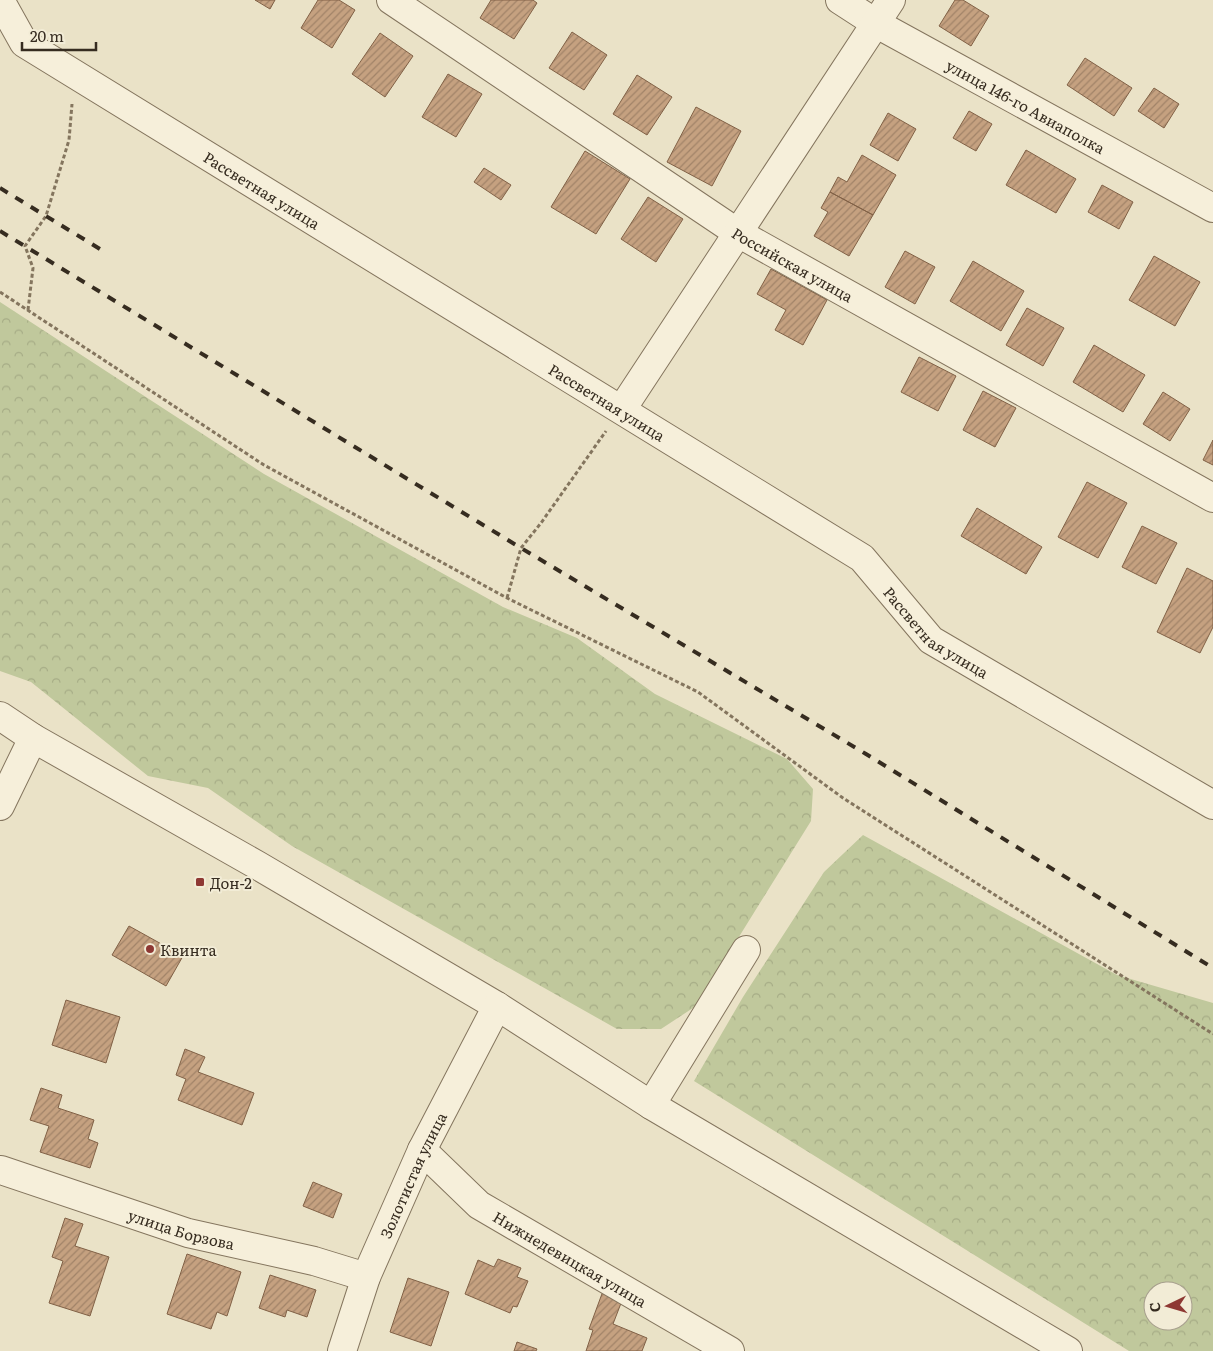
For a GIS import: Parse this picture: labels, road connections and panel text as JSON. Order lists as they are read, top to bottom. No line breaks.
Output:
{"streets":{"street":["улица 146-го Авиаполка","Рассветная улица","Российская улица","Золотистая улица","улица Борзова","Нижнедевицкая улица"]},"crossings":[["Золотистая улица","улица Борзова"],["Золотистая улица","Нижнедевицкая улица"]],"places":{"transit":["Дон-2"],"other":["Квинта"]},"scale_bar":"20 m","north":"left"}
